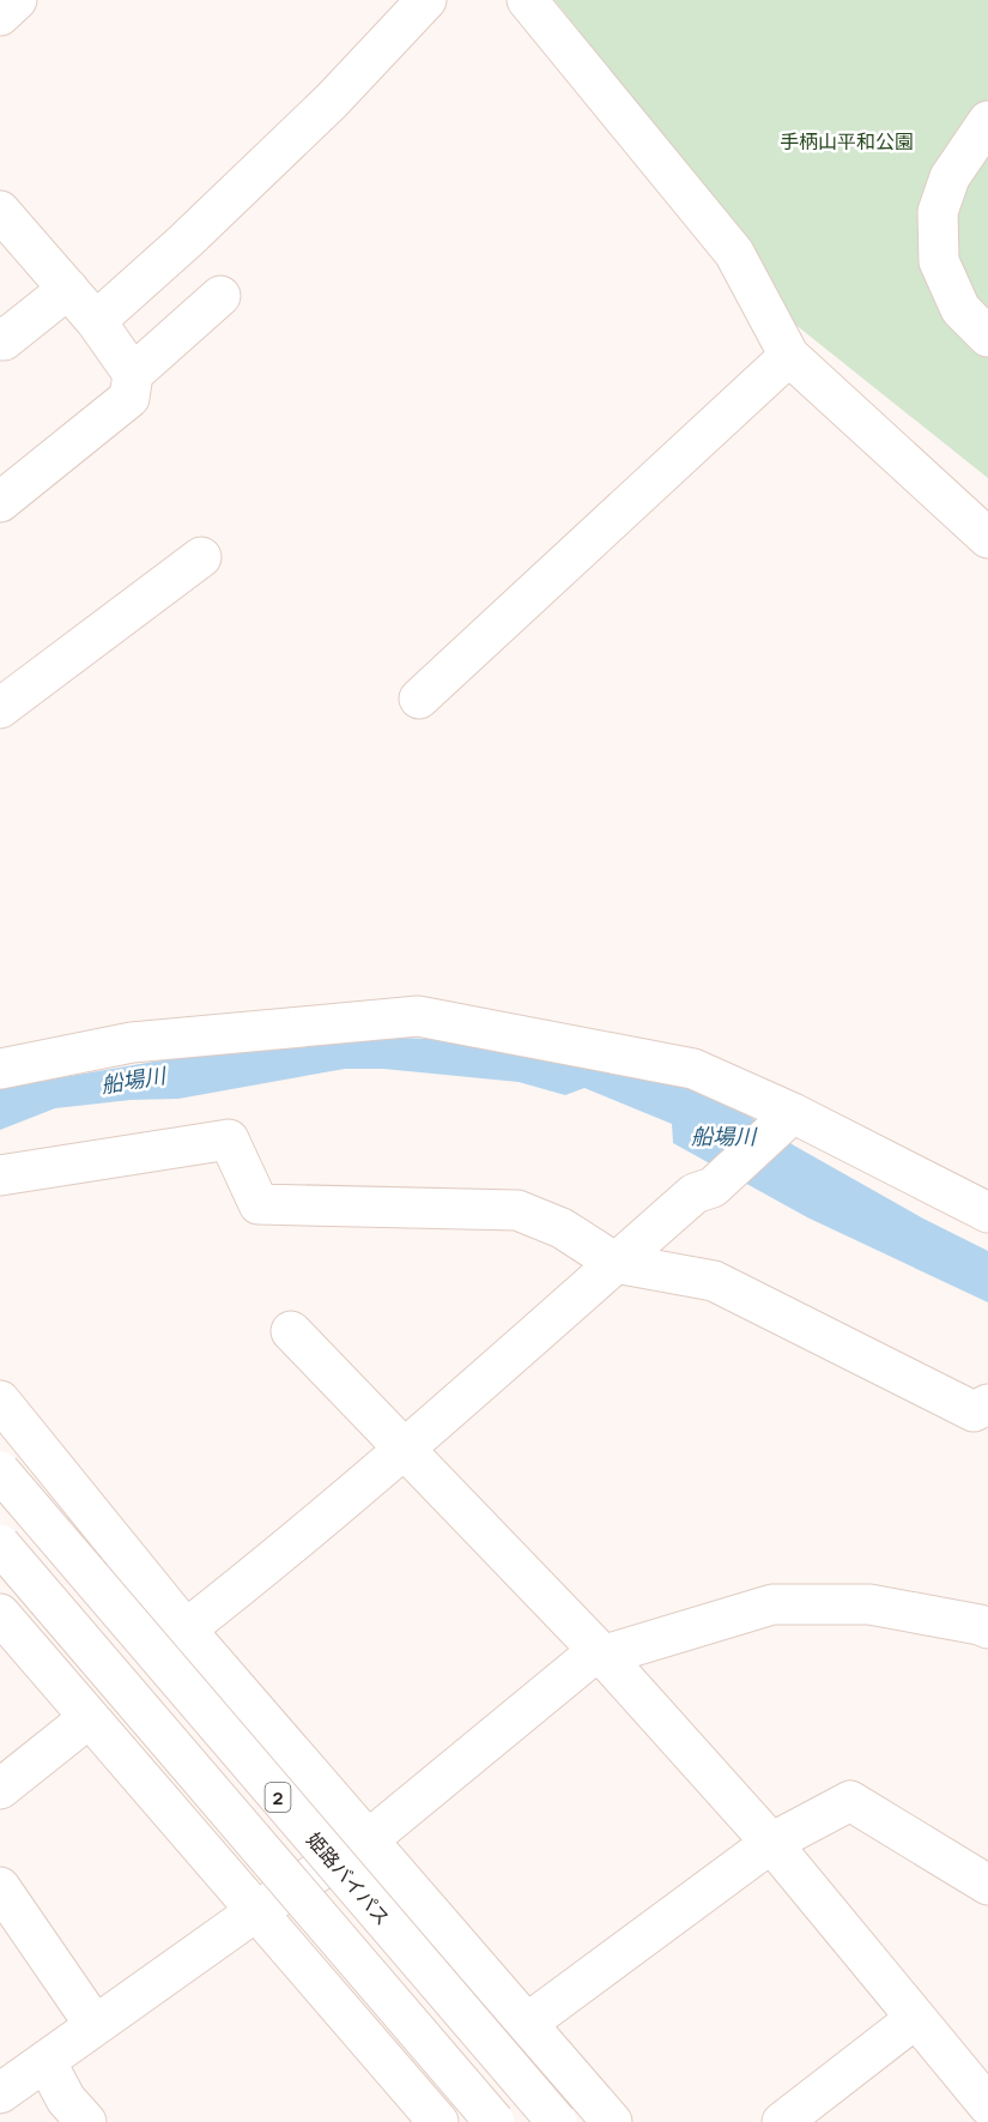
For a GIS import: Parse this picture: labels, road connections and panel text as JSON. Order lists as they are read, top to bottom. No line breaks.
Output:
{"streets":{"main road":["2","姫路バイパス"]},"water":["船場川"],"parks":["手柄山平和公園"]}
